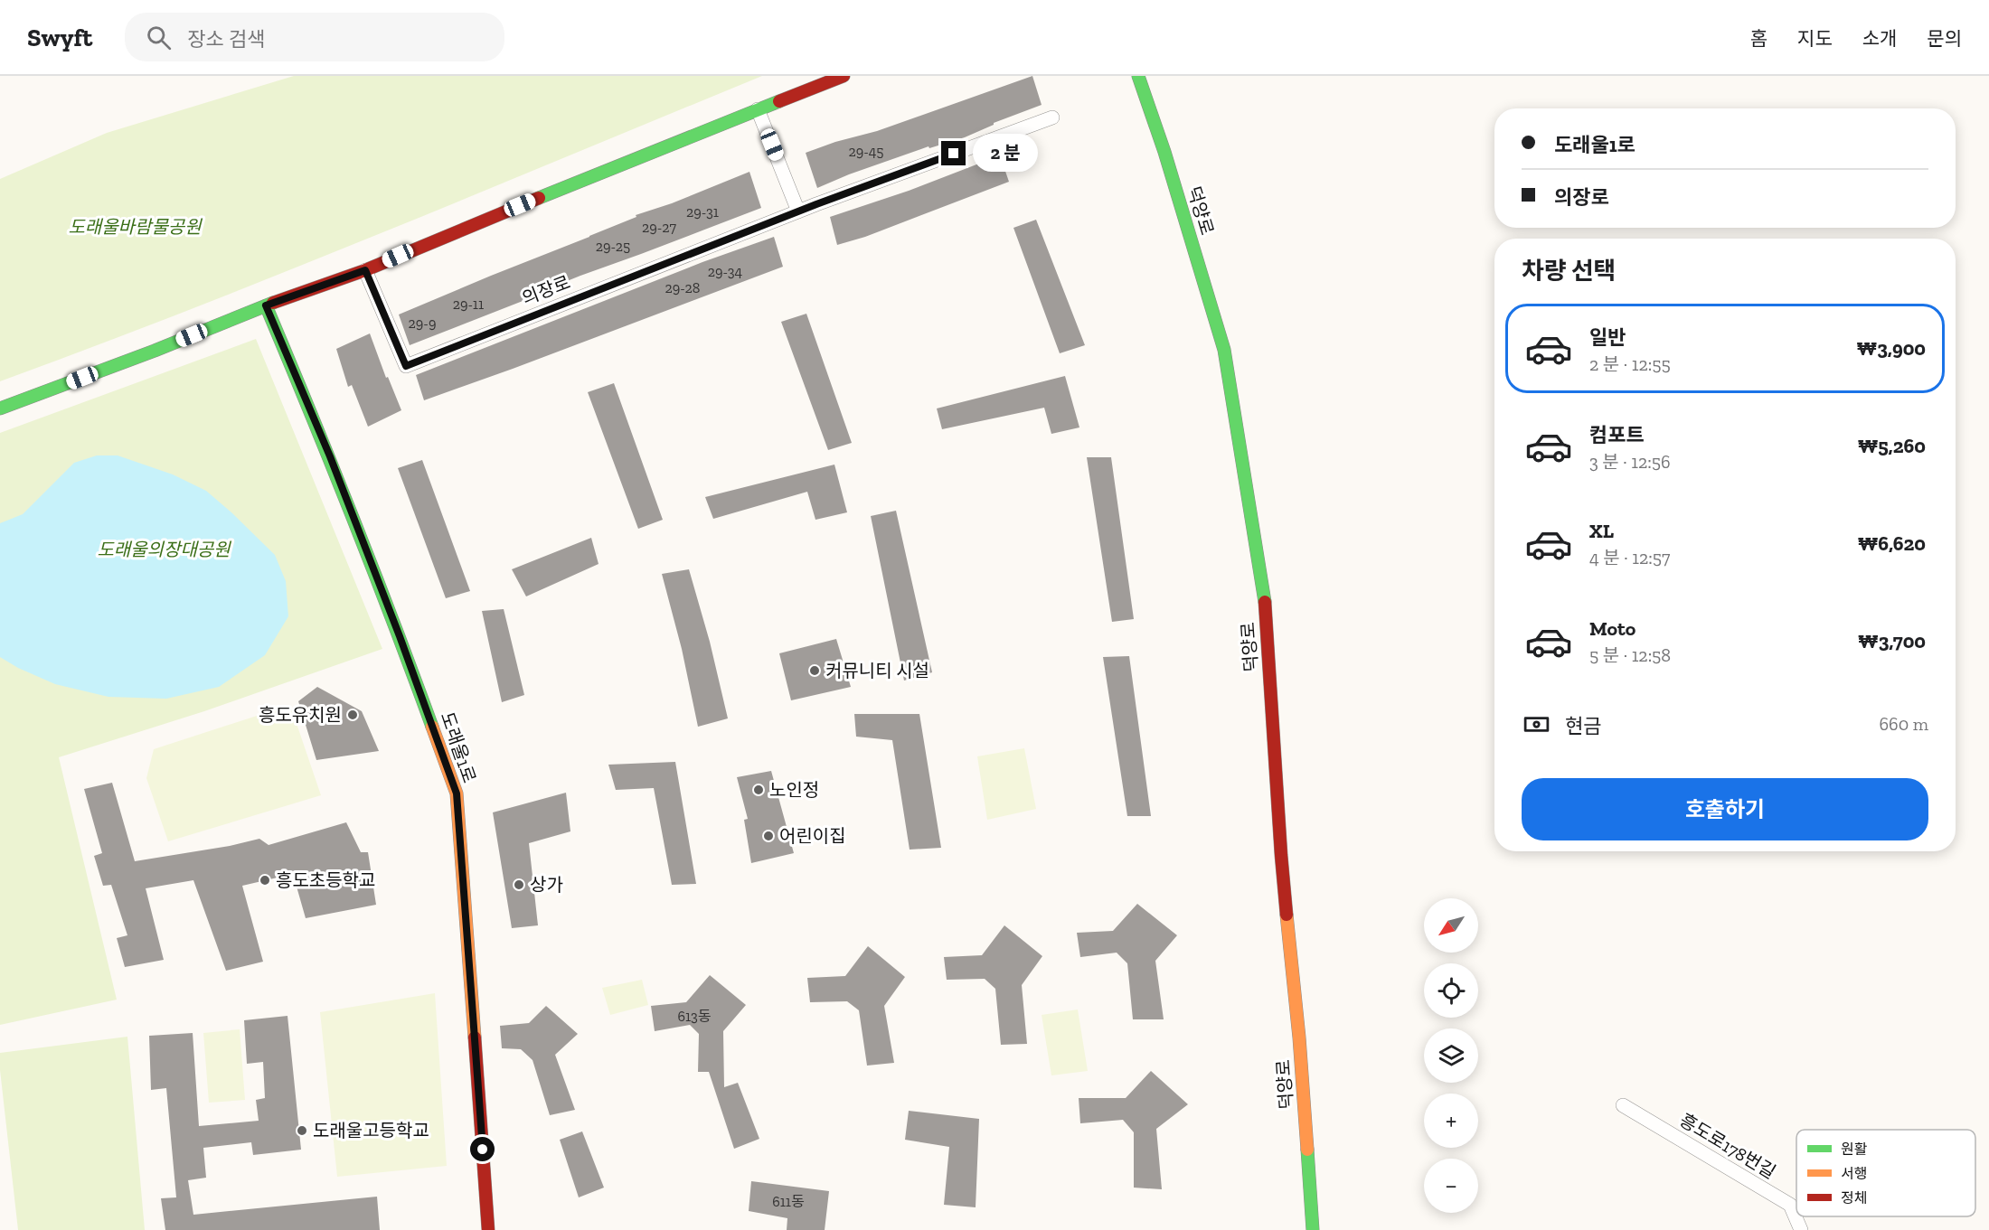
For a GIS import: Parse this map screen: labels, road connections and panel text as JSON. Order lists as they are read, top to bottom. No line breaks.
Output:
{"streets":{"street":["덕양로","의장로","도래울1로","흥도로178번길"]},"parks":["도래울바람물공원","도래울의장대공원"],"places":["커뮤니티 시설","흥도유치원","노인정","어린이집","흥도초등학교","상가","도래울고등학교"],"house_numbers":["29-45","29-31","29-27","29-25","29-34","29-28","29-11","29-9","613동","611동"],"legend":["원활","서행","정체"],"north":"bottom left","page":{"header":"Swyft","search":"장소 검색","nav":["홈","지도","소개","문의"],"banner":["도래울1로","의장로"],"bubble":"2 분","heading":"차량 선택","list":[{"name":"일반","note":"2 분 · 12:55","value":"₩3,900"},{"name":"컴포트","note":"3 분 · 12:56","value":"₩5,260"},{"name":"XL","note":"4 분 · 12:57","value":"₩6,620"},{"name":"Moto","note":"5 분 · 12:58","value":"₩3,700"}],"pay":["현금","660 m"],"buttons":"호출하기","map_buttons":["+","−"]}}
